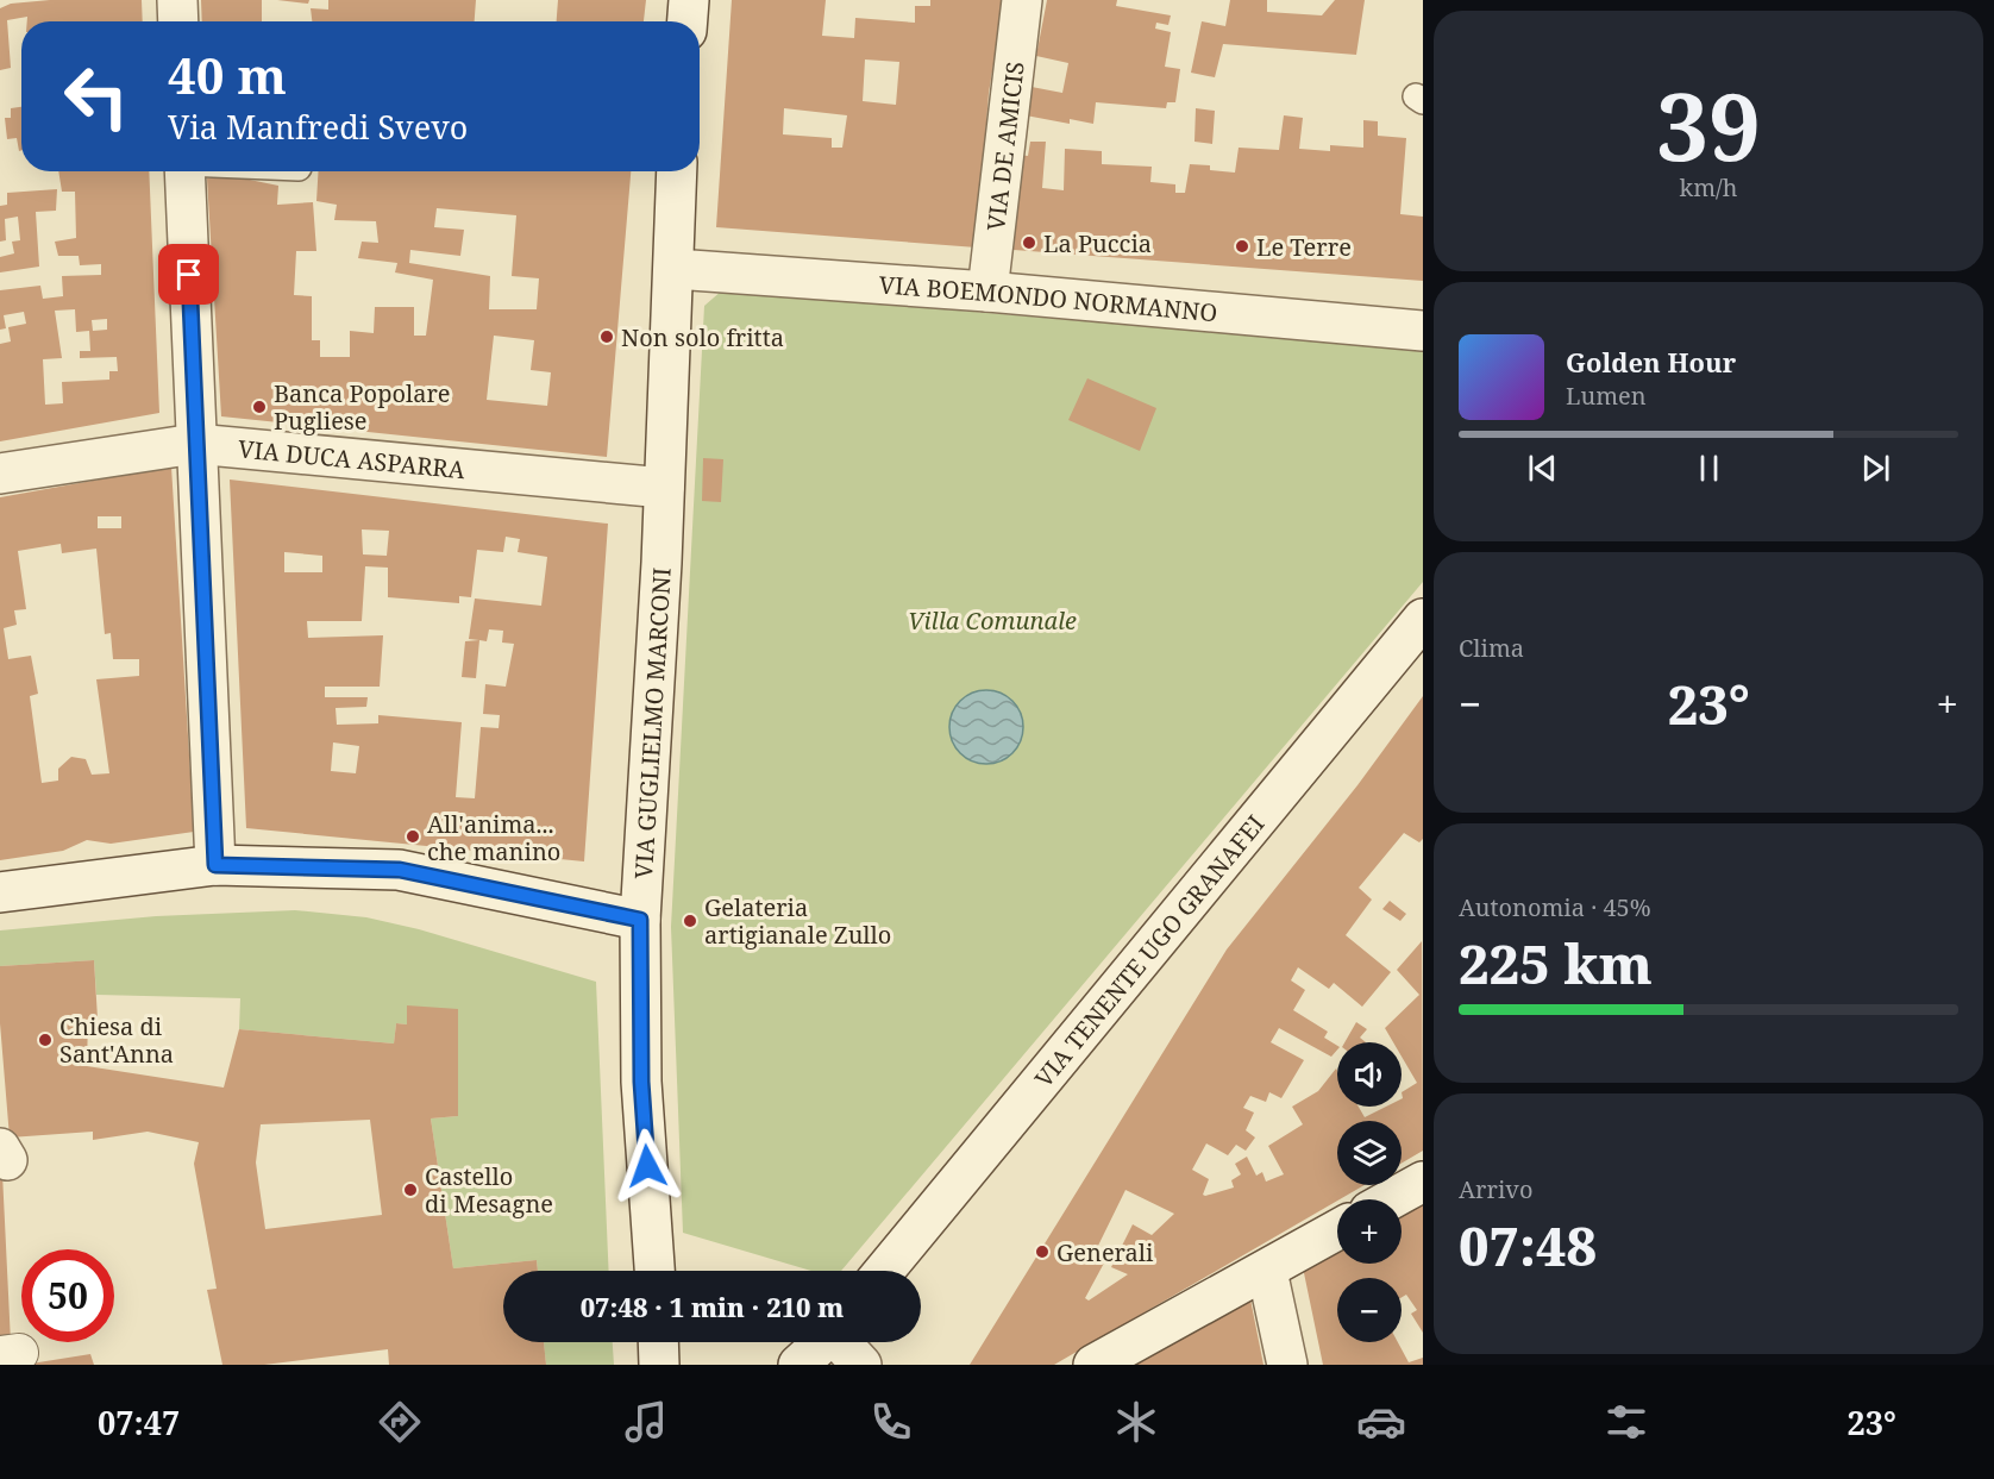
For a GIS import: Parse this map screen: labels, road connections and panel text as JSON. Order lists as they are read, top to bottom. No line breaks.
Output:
{"streets":{"main road":["VIA DE AMICIS","VIA BOEMONDO NORMANNO","VIA DUCA ASPARRA","VIA GUGLIELMO MARCONI","VIA TENENTE UGO GRANAFEI"]},"crossings":[["VIA DE AMICIS","VIA BOEMONDO NORMANNO"],["VIA BOEMONDO NORMANNO","VIA GUGLIELMO MARCONI"],["VIA DUCA ASPARRA","VIA GUGLIELMO MARCONI"]],"parks":["Villa Comunale"],"places":["La Puccia","Le Terre","Non solo fritta","Banca Popolare Pugliese","All'anima... che manino","Gelateria artigianale Zullo","Chiesa di Sant'Anna","Castello di Mesagne","Generali"],"page":{"tile":[["39","km/h"],"Clima",["Autonomia · 45%","225 km"],["Arrivo","07:48"]],"turn":["40 m","Via Manfredi Svevo"],"song":["Golden Hour","Lumen"],"heat":["−","23°","+"],"map_buttons":["+","−"],"limit":"50","trip":"07:48 · 1 min · 210 m","tabs":["07:47","23°"]}}
